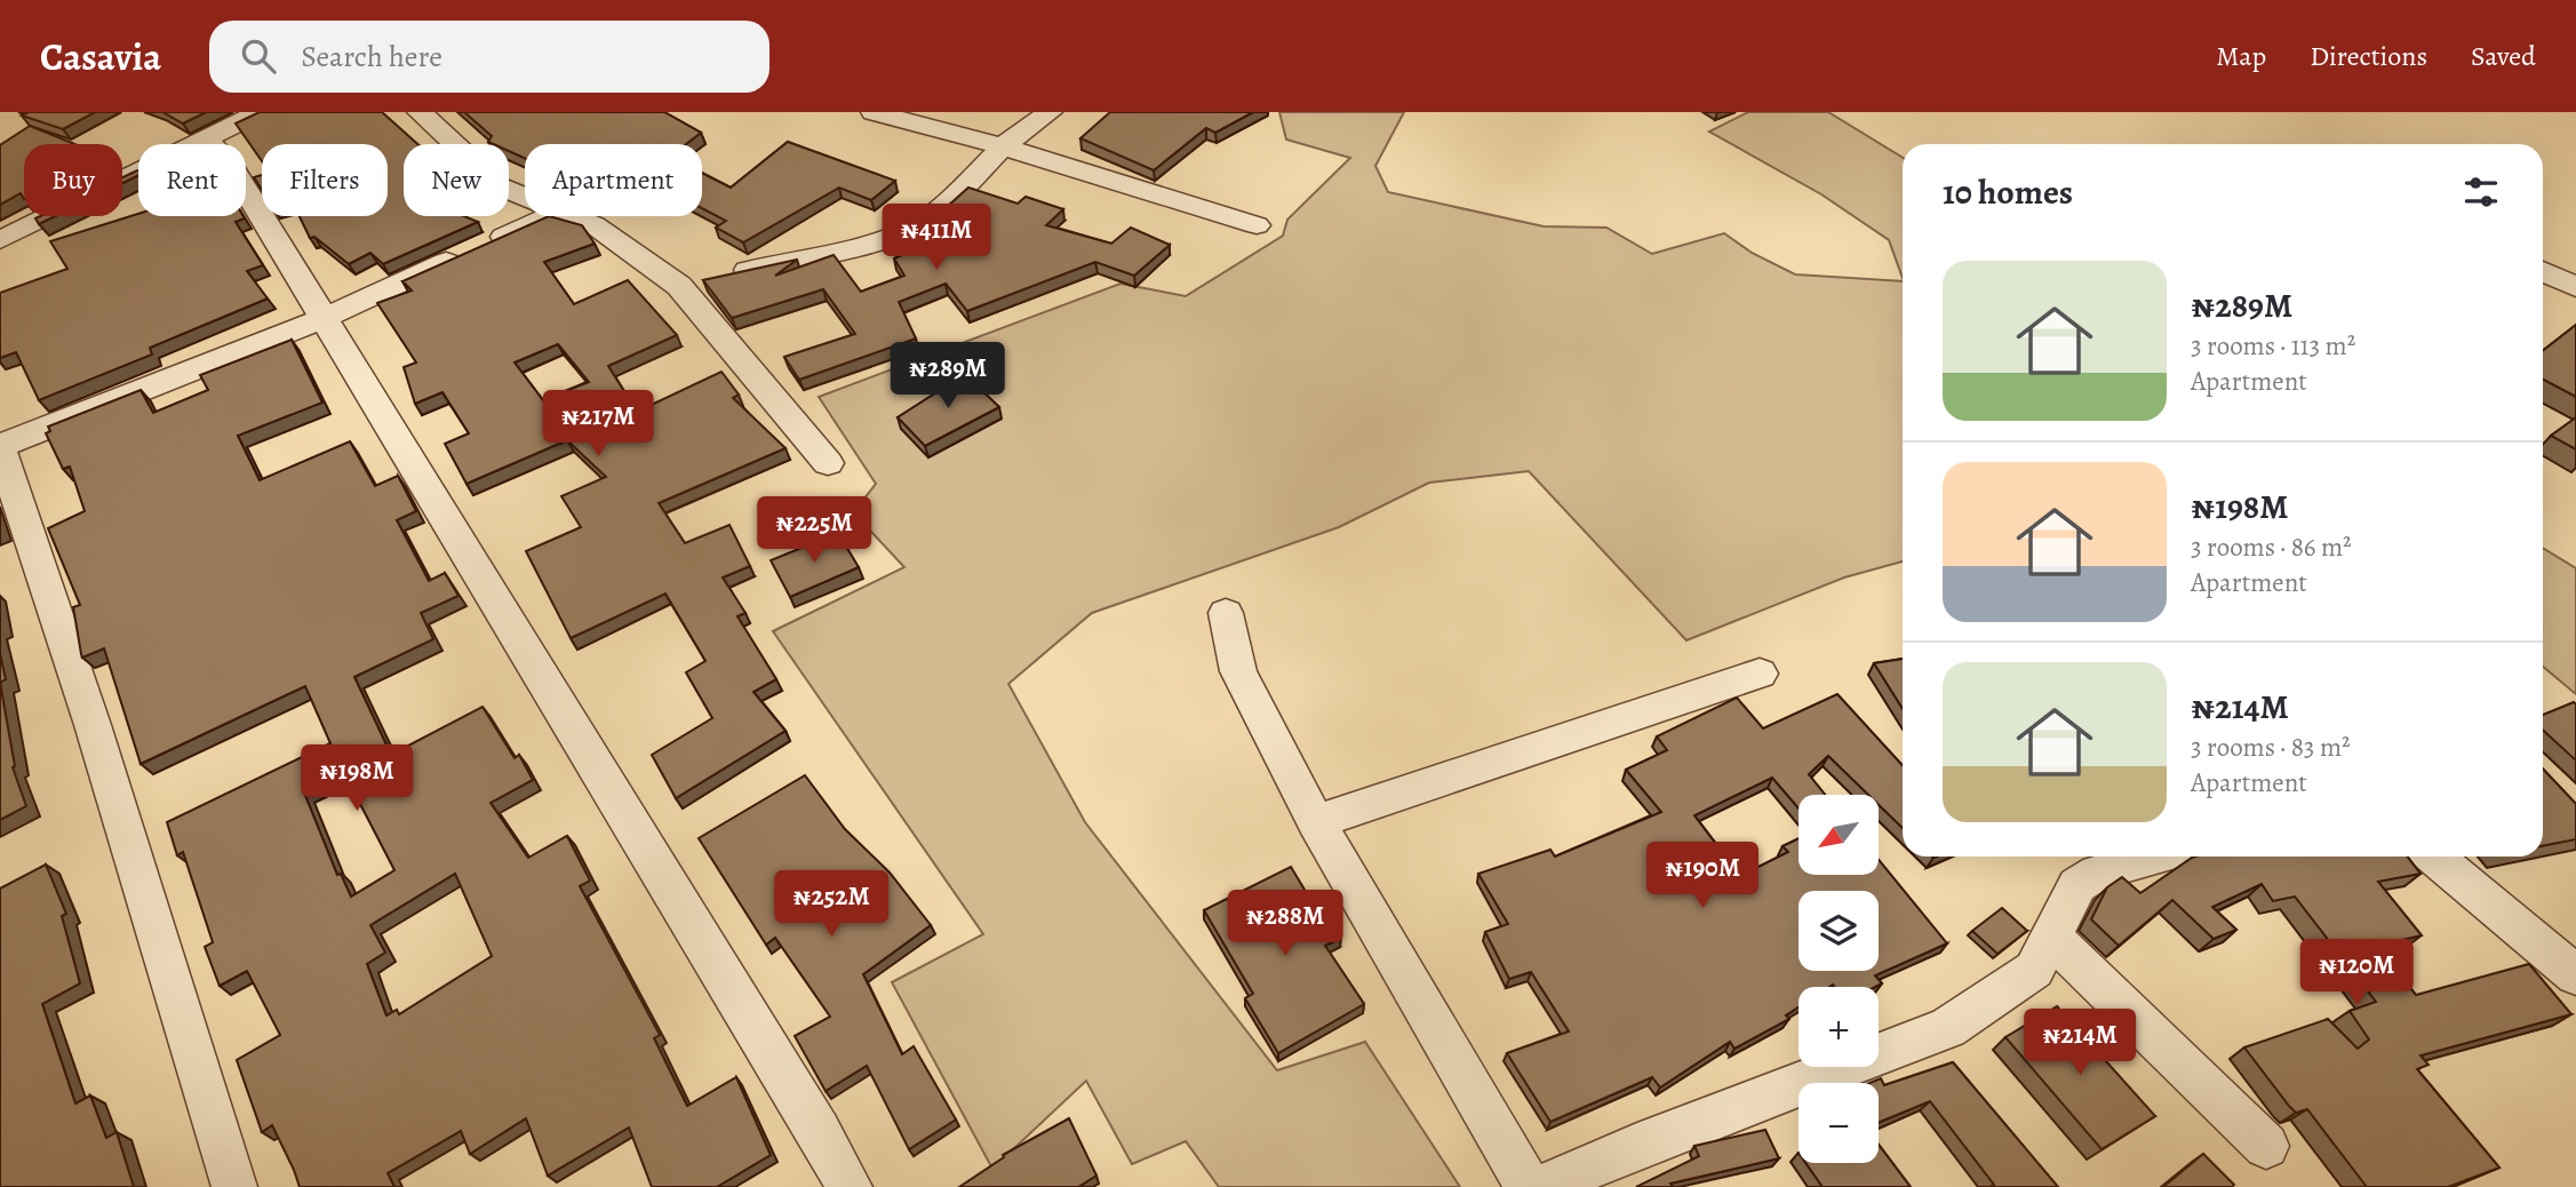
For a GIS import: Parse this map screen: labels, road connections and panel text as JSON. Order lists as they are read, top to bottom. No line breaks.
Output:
{"north":"bottom left","page":{"header":"Casavia","search":"Search here","nav":["Map","Directions","Saved"],"chip":["Buy","Rent","Filters","New","Apartment"],"heading":"10 homes","price":["₦411M","₦289M","₦217M","₦225M","₦198M","₦190M","₦252M","₦288M","₦120M","₦214M"],"list":[{"name":"₦289M","note":"3 rooms · 113 m² · Apartment"},{"name":"₦198M","note":"3 rooms · 86 m² · Apartment"},{"name":"₦214M","note":"3 rooms · 83 m² · Apartment"}],"map_buttons":["+","−"]}}
